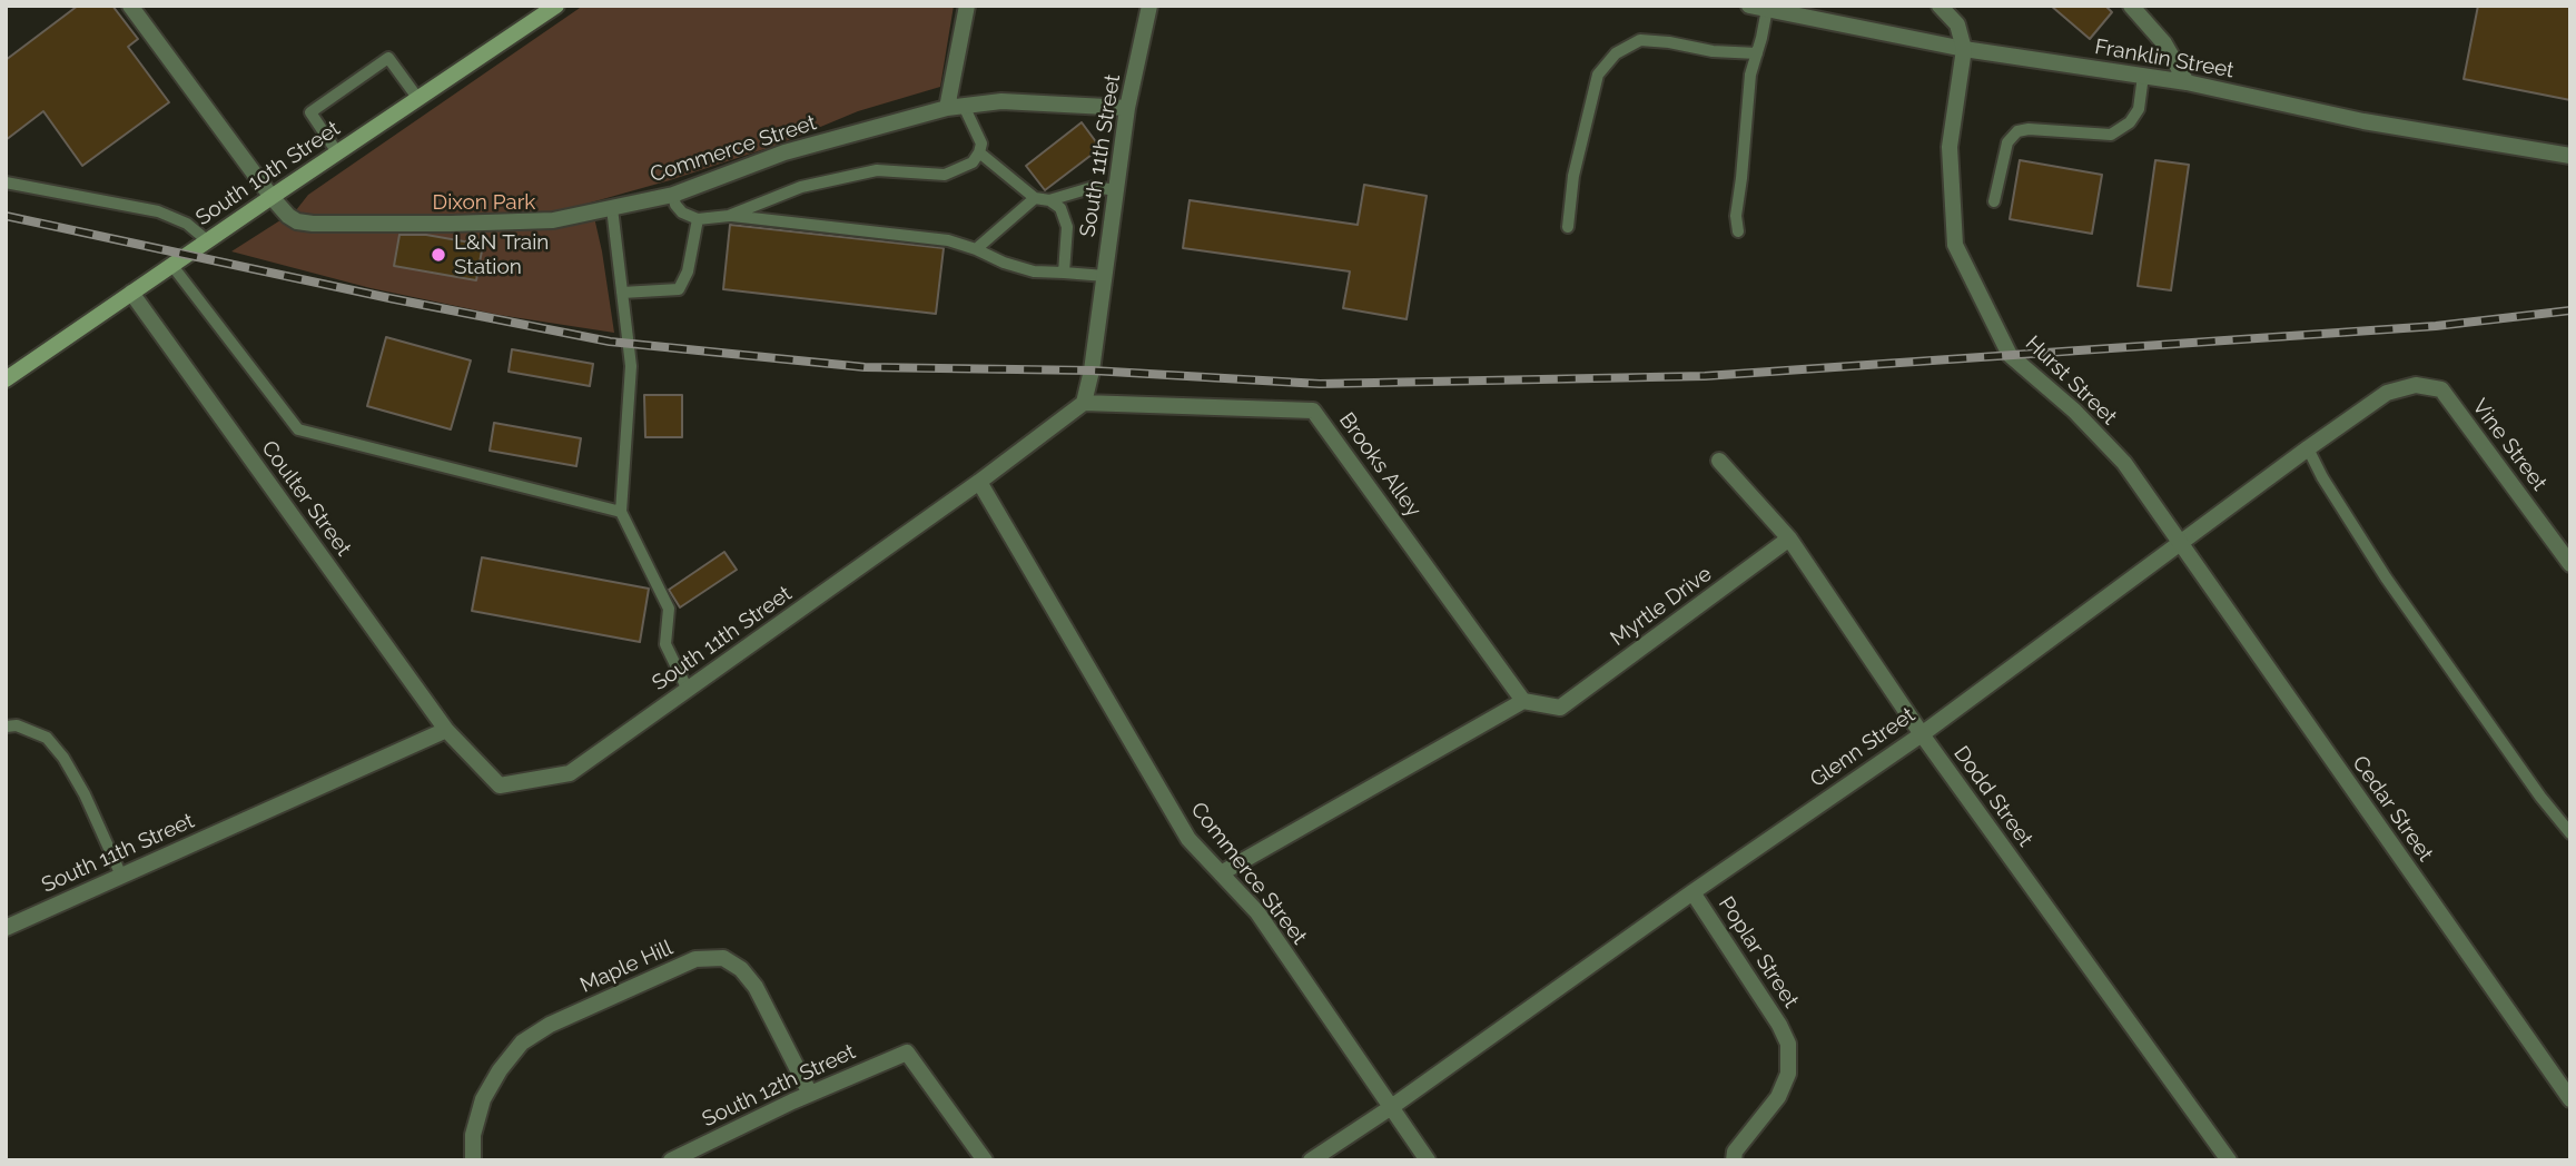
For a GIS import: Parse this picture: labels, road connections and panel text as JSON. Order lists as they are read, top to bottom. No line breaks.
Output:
{"streets":{"main road":["South 10th Street"],"street":["Franklin Street","Commerce Street","South 11th Street","Hurst Street","Vine Street","Brooks Alley","Coulter Street","Myrtle Drive","Glenn Street","Dodd Street","Cedar Street","Poplar Street","Maple Hill","South 12th Street"]},"crossings":[["Franklin Street","Hurst Street"],["Commerce Street","South 11th Street"],["Commerce Street","South 10th Street"],["Commerce Street","Glenn Street"],["South 11th Street","Brooks Alley"],["South 11th Street","Coulter Street"],["South 10th Street","Coulter Street"],["Hurst Street","Glenn Street"],["Hurst Street","Cedar Street"],["Vine Street","Glenn Street"],["Brooks Alley","Myrtle Drive"],["Myrtle Drive","Dodd Street"],["Glenn Street","Dodd Street"],["Glenn Street","Cedar Street"],["Glenn Street","Poplar Street"],["Maple Hill","South 12th Street"]],"parks":["Dixon Park"],"places":["L&N Train Station"]}
